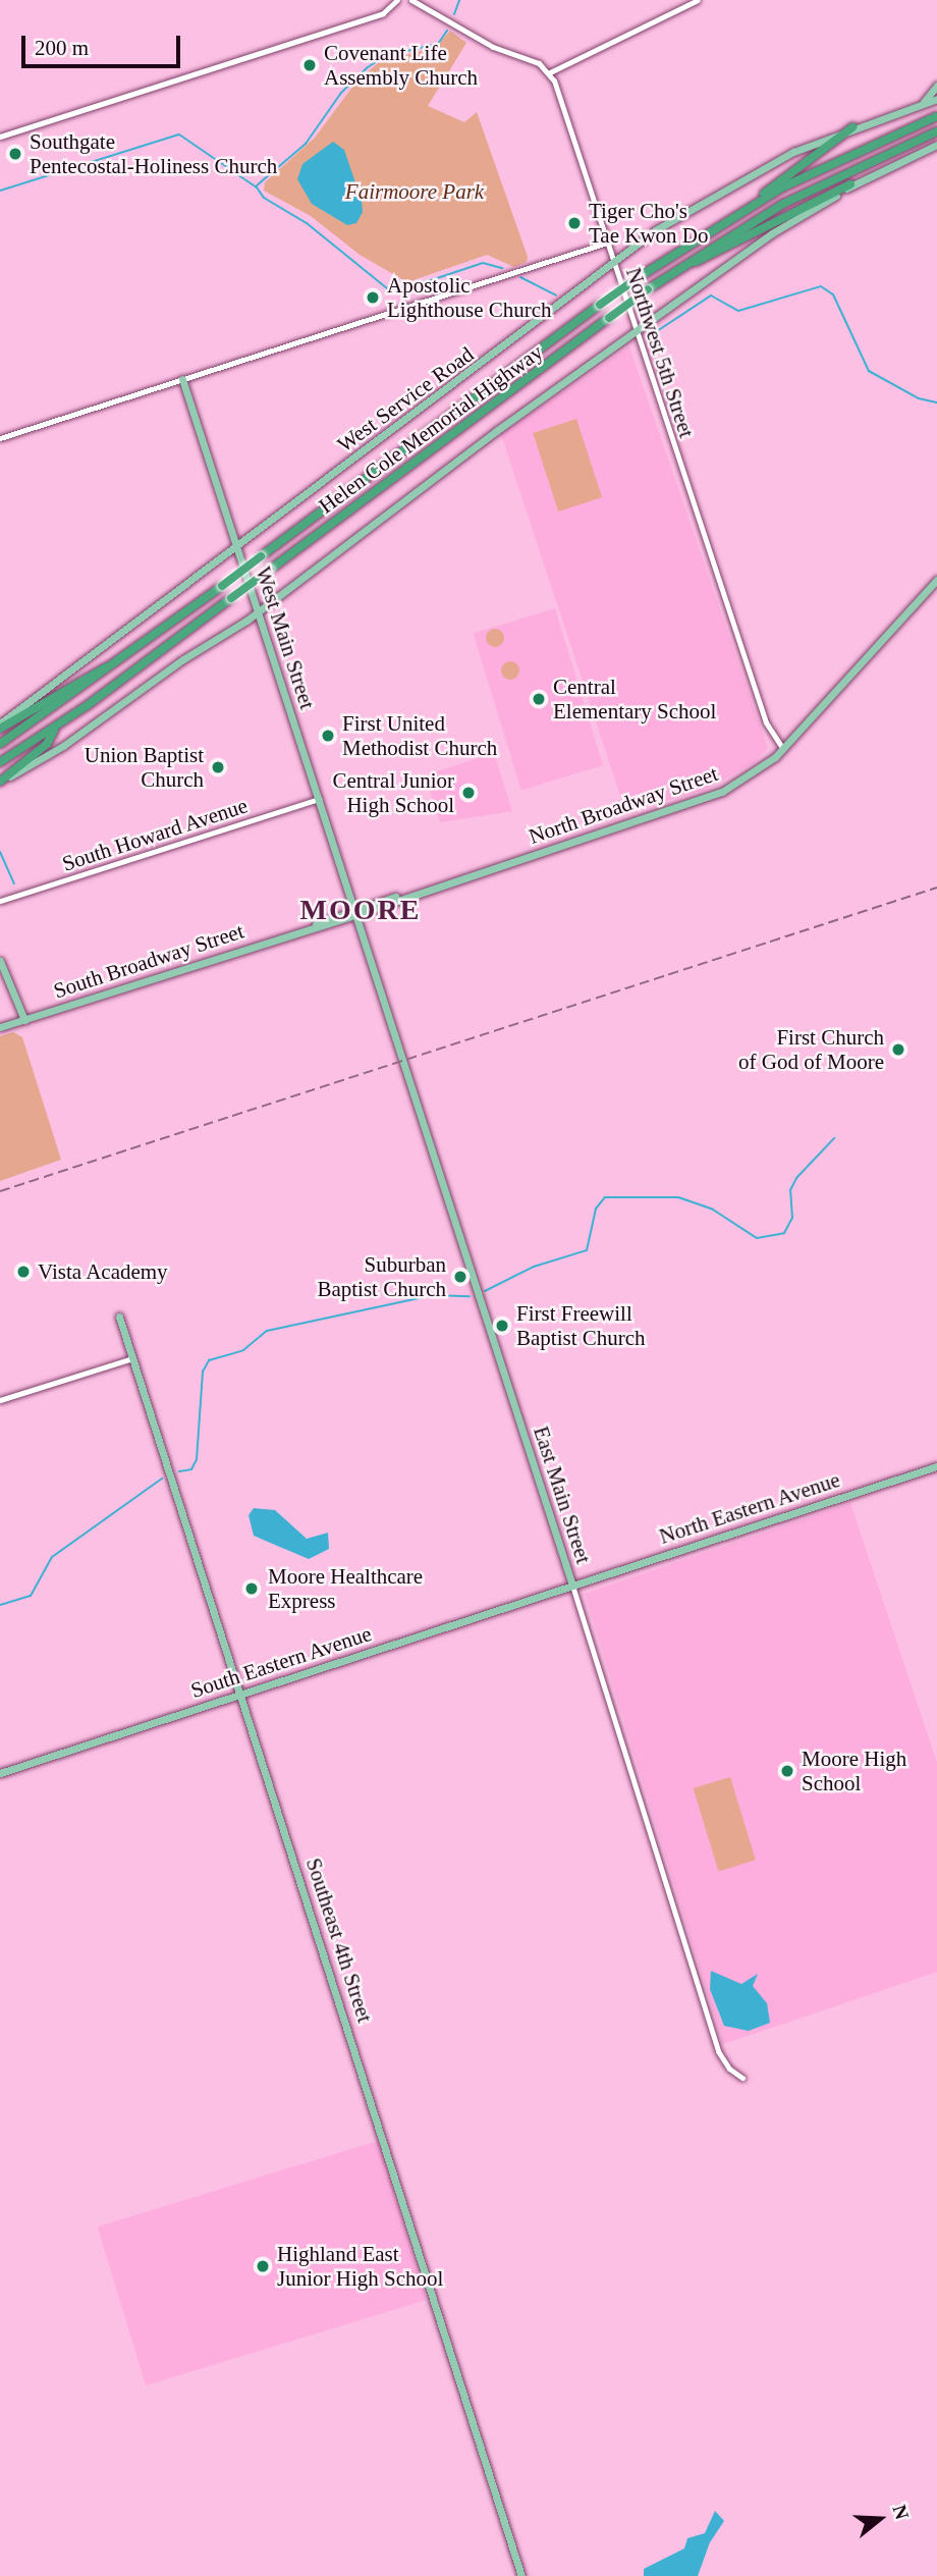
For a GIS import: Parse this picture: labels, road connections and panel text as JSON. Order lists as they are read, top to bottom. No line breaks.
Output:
{"streets":{"highway":["Helen Cole Memorial Highway"],"main road":["West Service Road","West Main Street","North Broadway Street","South Broadway Street","East Main Street","North Eastern Avenue","South Eastern Avenue","Southeast 4th Street"],"street":["Northwest 5th Street","South Howard Avenue"]},"crossings":[["Northwest 5th Street","West Service Road"],["Northwest 5th Street","North Broadway Street"],["West Service Road","West Main Street"],["West Main Street","North Broadway Street"],["West Main Street","South Howard Avenue"],["West Main Street","South Broadway Street"],["West Main Street","East Main Street"],["North Broadway Street","South Broadway Street"],["North Broadway Street","East Main Street"],["South Broadway Street","East Main Street"],["East Main Street","North Eastern Avenue"],["East Main Street","South Eastern Avenue"],["North Eastern Avenue","South Eastern Avenue"],["South Eastern Avenue","Southeast 4th Street"]],"districts":["MOORE"],"parks":["Fairmoore Park"],"places":["Covenant Life Assembly Church","Southgate Pentecostal-Holiness Church","Tiger Cho's Tae Kwon Do","Apostolic Lighthouse Church","Central Elementary School","First United Methodist Church","Union Baptist Church","Central Junior High School","First Church of God of Moore","Vista Academy","Suburban Baptist Church","First Freewill Baptist Church","Moore Healthcare Express","Moore High School","Highland East Junior High School"],"scale_bar":"200 m","north":"right"}
